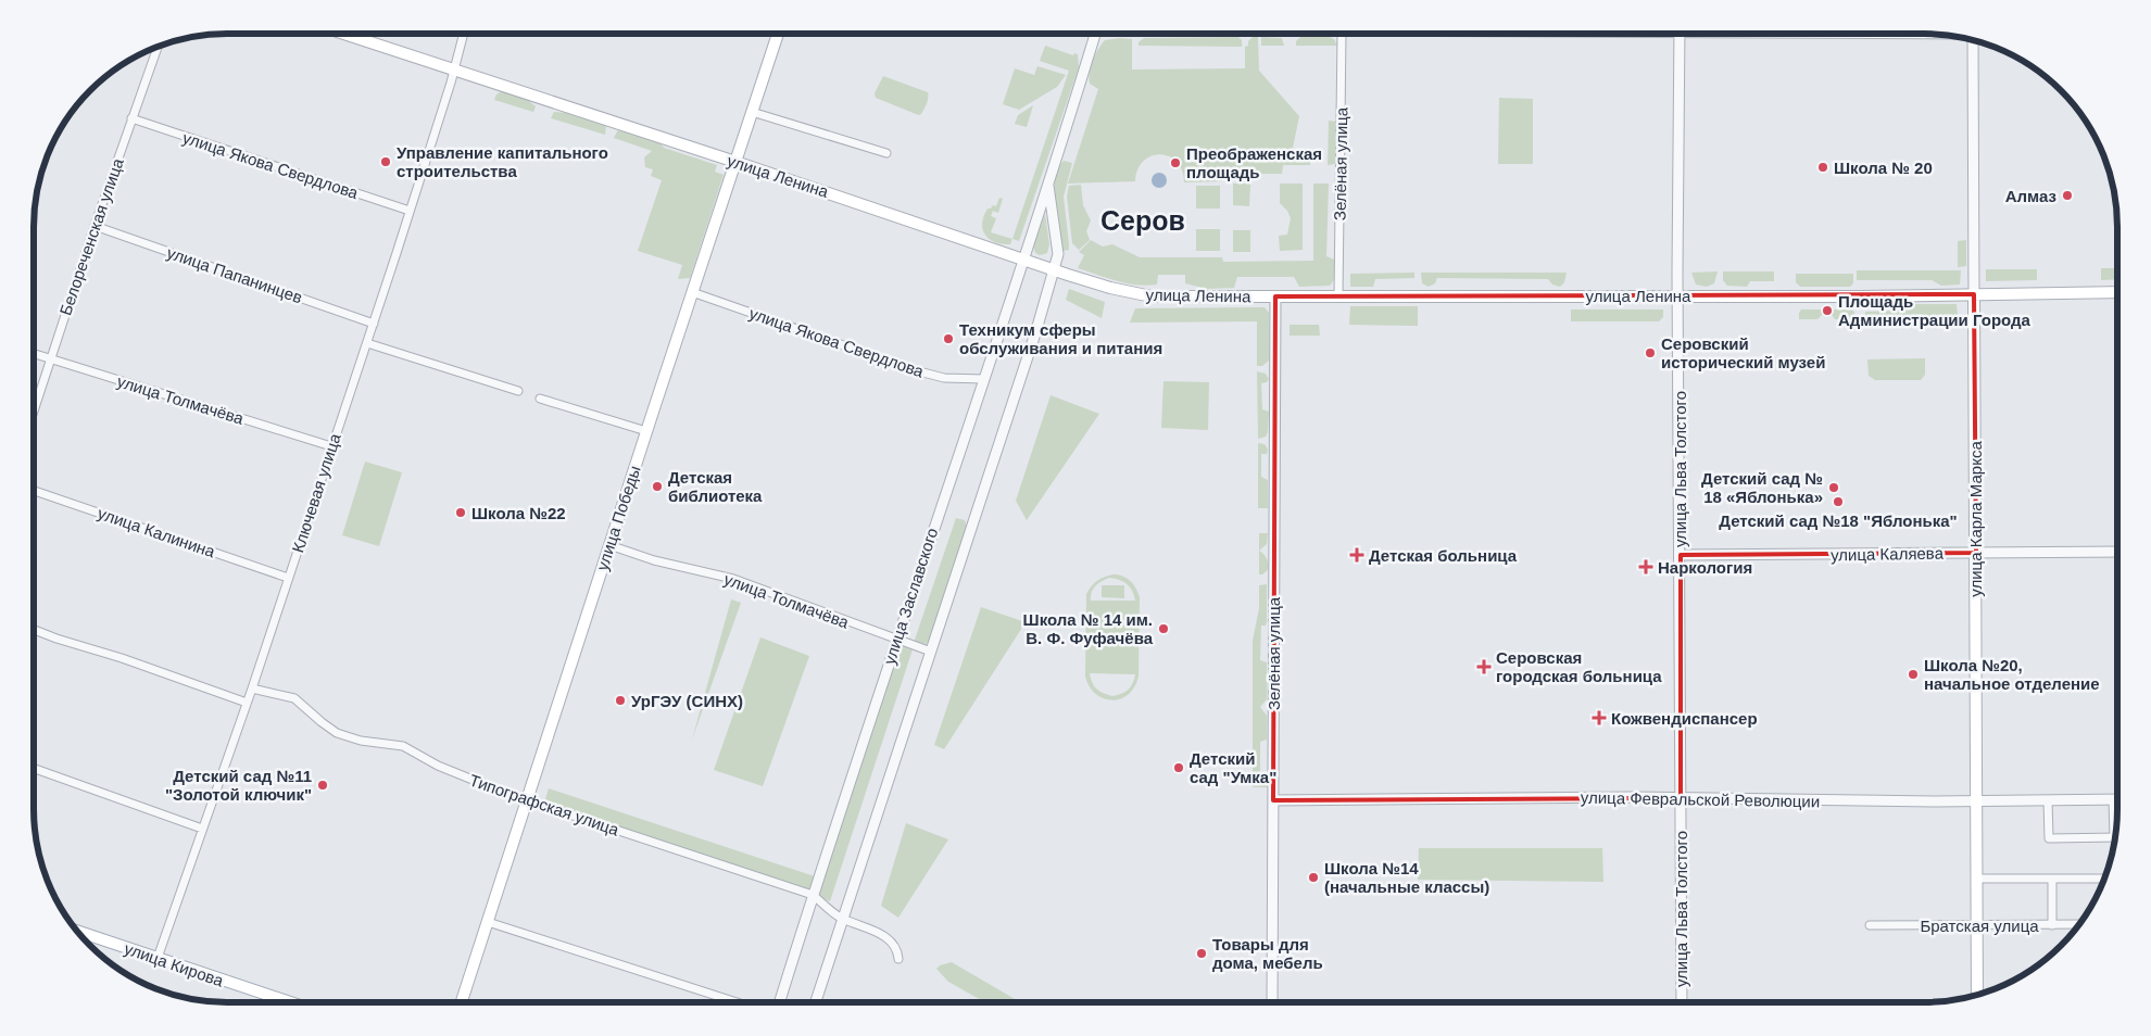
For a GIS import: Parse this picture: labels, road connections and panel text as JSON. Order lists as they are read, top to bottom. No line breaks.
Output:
{"streets":{"main road":["улица Ленина","улица Победы","улица Карла Маркса","улица Кирова"],"street":["Зелёная улица","улица Якова Свердлова","Белореченская улица","улица Папанинцев","улица Толмачёва","улица Льва Толстого","Ключевая улица","улица Калинина","улица Каляева","улица Заславского","улица Февральской Революции","Типографская улица","Братская улица"]},"crossings":[["Зелёная улица","улица Ленина"],["Зелёная улица","улица Февральской Революции"],["улица Якова Свердлова","Белореченская улица"],["улица Якова Свердлова","Ключевая улица"],["улица Якова Свердлова","улица Победы"],["улица Якова Свердлова","улица Заславского"],["улица Ленина","улица Льва Толстого"],["улица Ленина","Ключевая улица"],["улица Ленина","улица Победы"],["улица Ленина","улица Карла Маркса"],["улица Ленина","улица Заславского"],["Белореченская улица","улица Папанинцев"],["Белореченская улица","улица Толмачёва"],["улица Папанинцев","Ключевая улица"],["улица Толмачёва","Ключевая улица"],["улица Толмачёва","улица Победы"],["улица Толмачёва","улица Заславского"],["улица Льва Толстого","улица Каляева"],["улица Льва Толстого","улица Февральской Революции"],["Ключевая улица","улица Калинина"],["Ключевая улица","Типографская улица"],["Ключевая улица","улица Кирова"],["улица Победы","Типографская улица"],["улица Карла Маркса","улица Каляева"],["улица Карла Маркса","улица Февральской Революции"],["улица Карла Маркса","Братская улица"],["улица Заславского","Типографская улица"]],"districts":["Серов"],"places":{"other":["Управление капитального строительства","Преображенская площадь","Школа № 20","Алмаз","Площадь Администрации Города","Техникум сферы обслуживания и питания","Серовский исторический музей","Детская библиотека","Детский сад № 18 «Яблонька»","Детский сад №18 \"Яблонька\"","Школа №22","Школа № 14 им. В. Ф. Фуфачёва","Школа №20, начальное отделение","УрГЭУ (СИНХ)","Детский сад \"Умка\"","Детский сад №11 \"Золотой ключик\"","Школа №14 (начальные классы)","Товары для дома, мебель"],"health":["Детская больница","Наркология","Серовская городская больница","Кожвендиспансер"]}}
